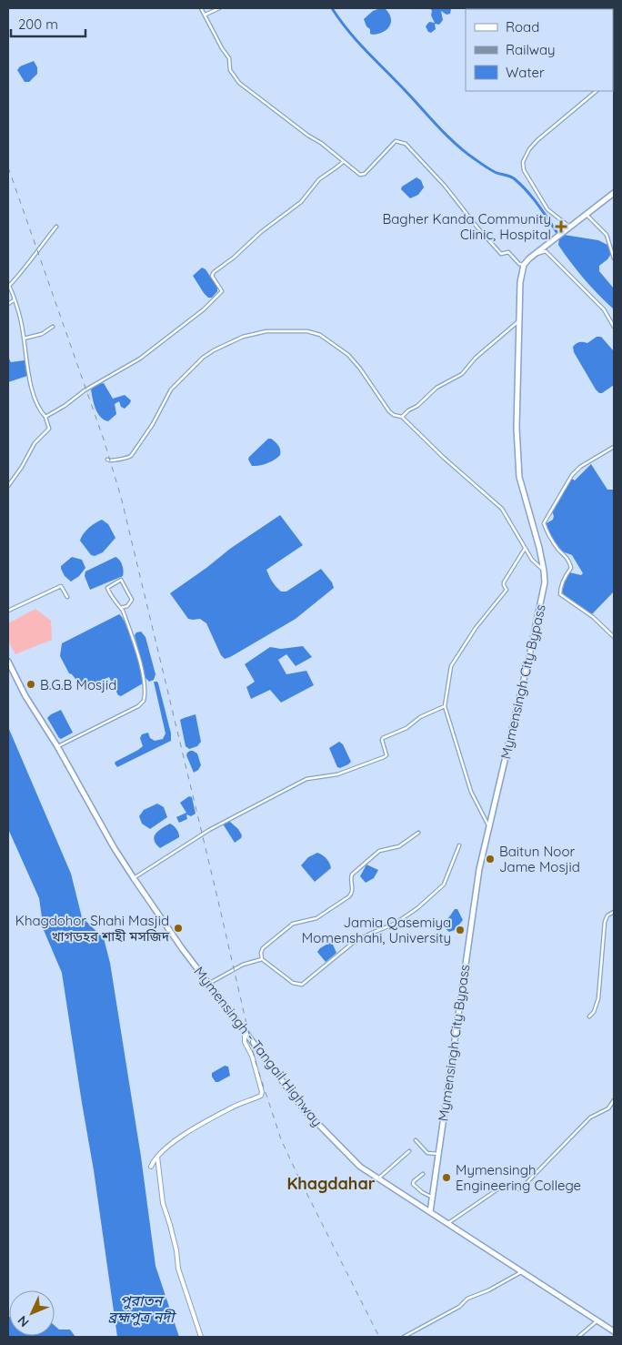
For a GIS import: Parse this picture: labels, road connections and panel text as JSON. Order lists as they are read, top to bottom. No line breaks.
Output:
{"streets":{"highway":["Mymensingh City Bypass","Mymensingh - Tangail Highway"]},"crossings":[["Mymensingh City Bypass","Mymensingh - Tangail Highway"]],"districts":["Khagdahar"],"water":["পুরাতন ব্রহ্মপুত্র নদী"],"places":{"health":["Bagher Kanda Community Clinic, Hospital"],"other":["B.G.B Mosjid","Baitun Noor Jame Mosjid","Khagdohor Shahi Masjid খাগডহর শাহী মসজিদ","Jamia Qasemiya Momenshahi, University","Mymensingh Engineering College"]},"legend":["Road","Railway","Water"],"scale_bar":"200 m","north":"bottom left"}
